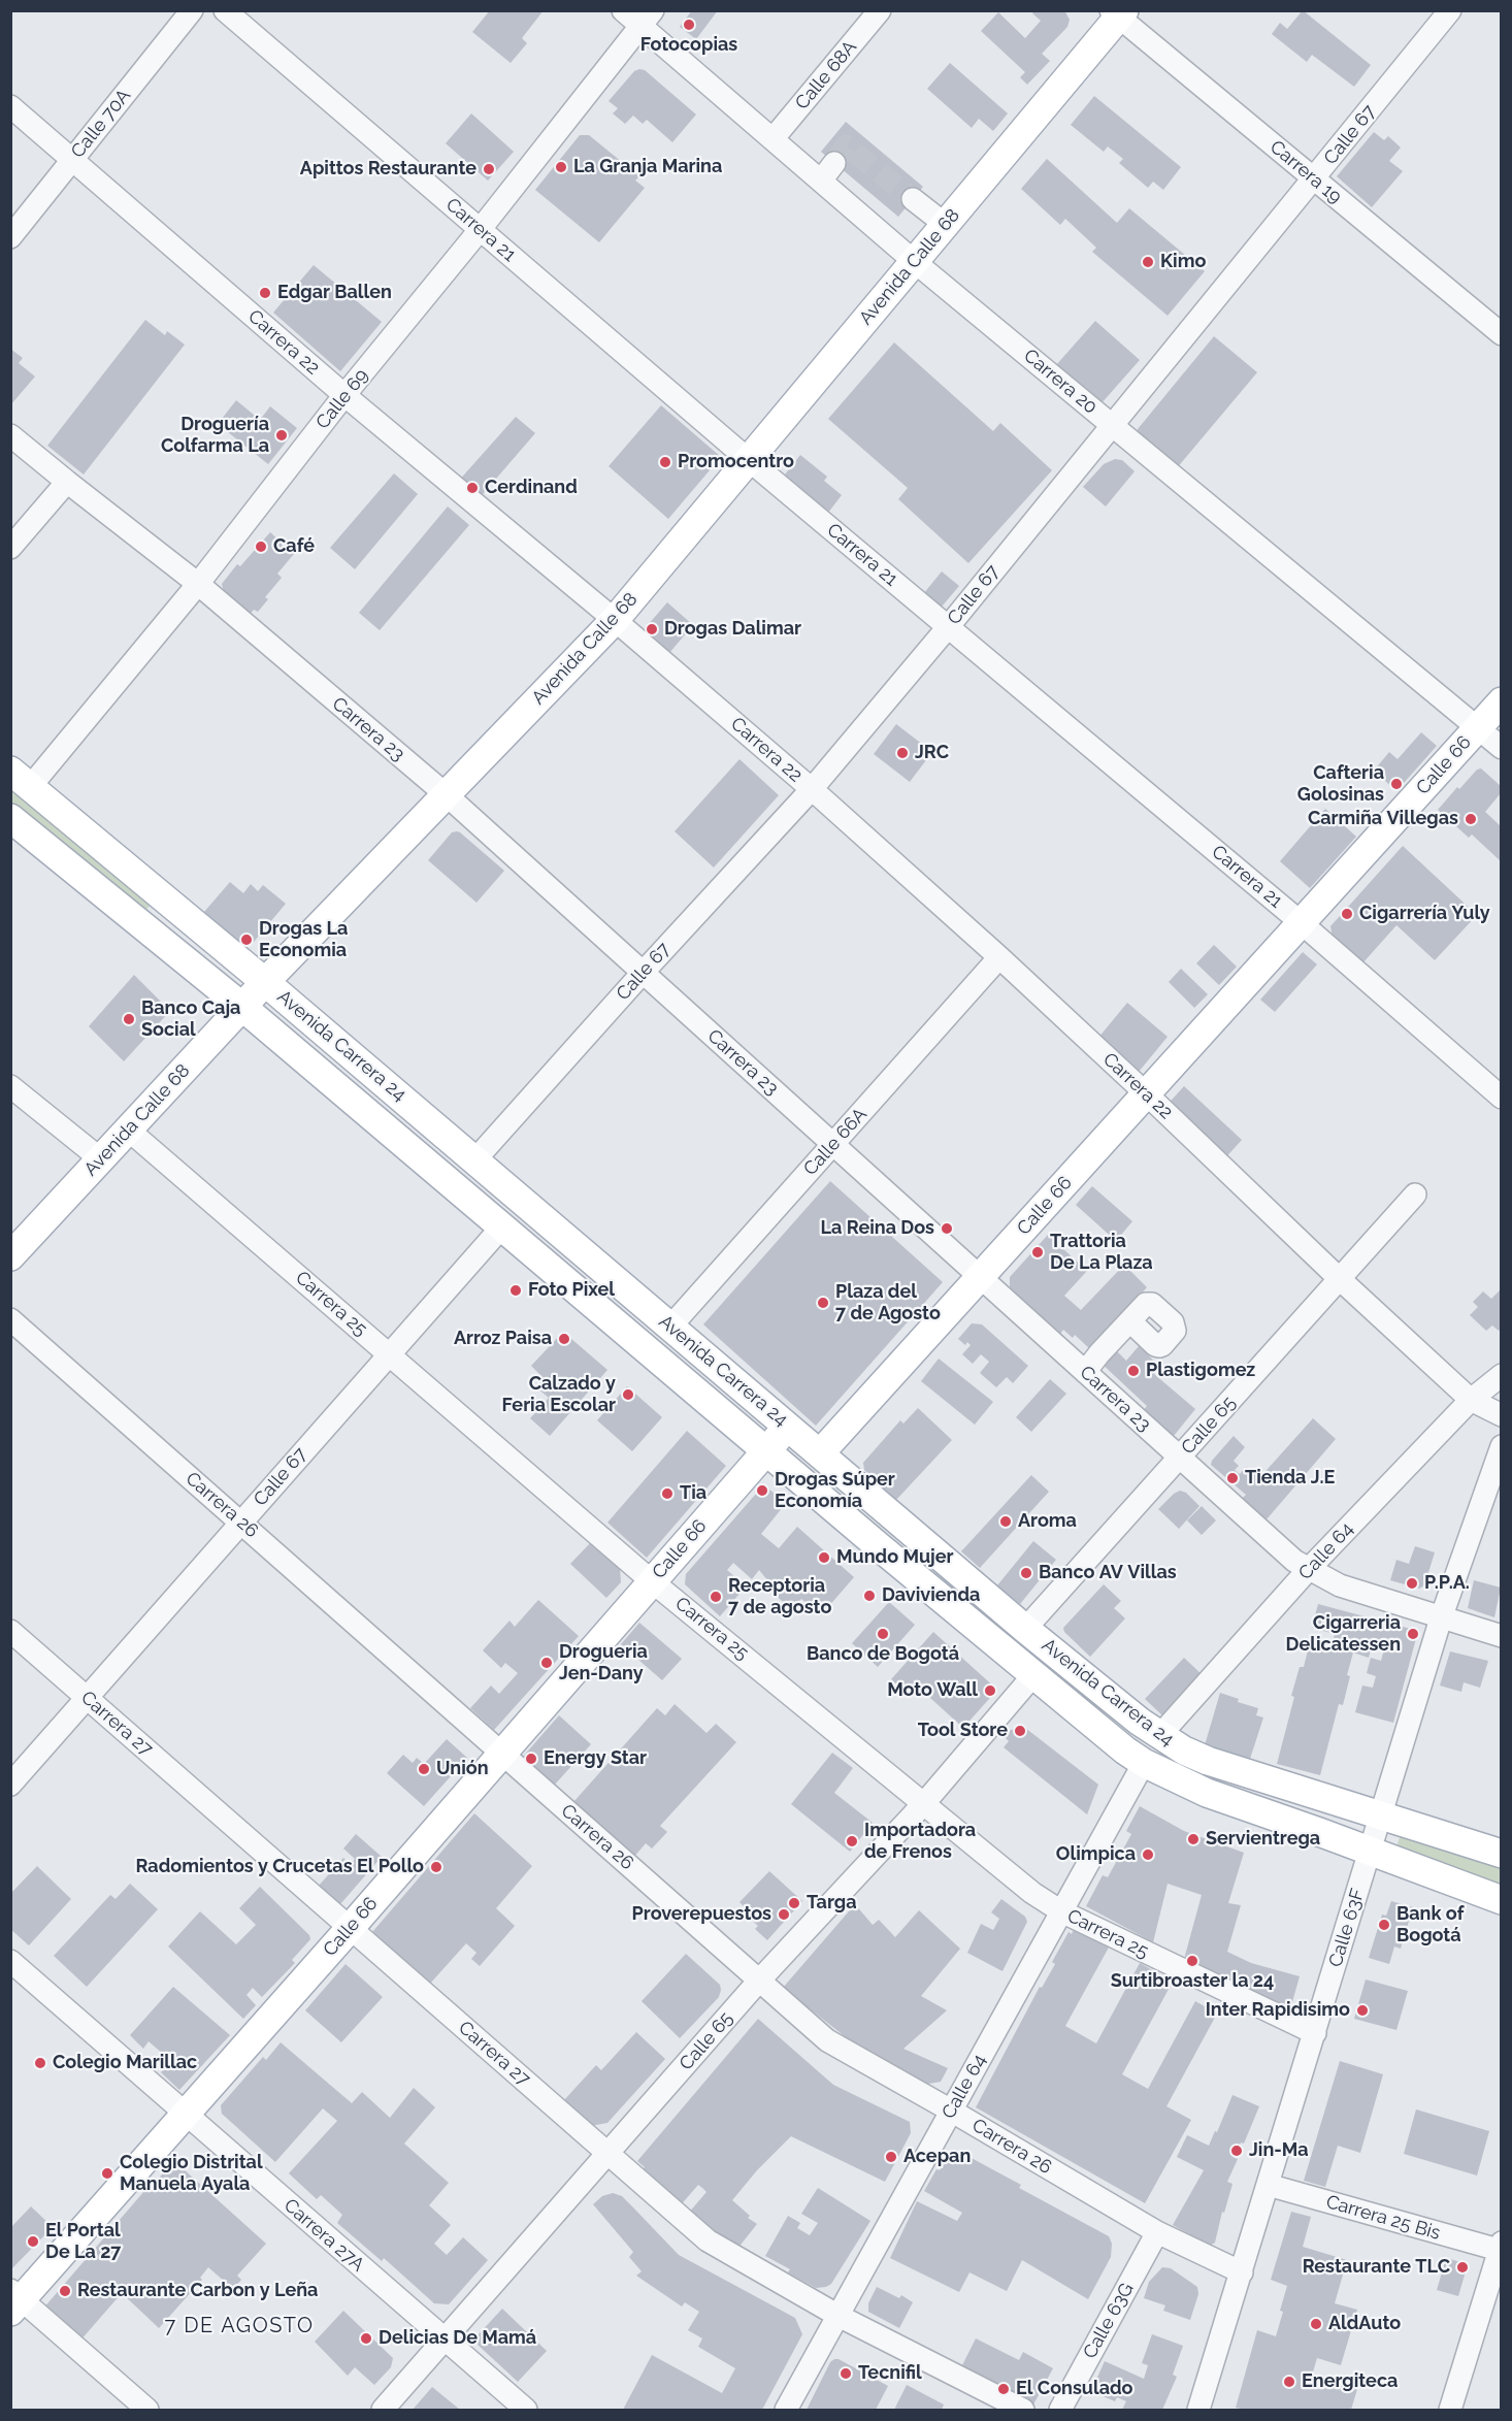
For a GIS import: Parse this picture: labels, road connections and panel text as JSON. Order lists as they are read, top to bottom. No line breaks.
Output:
{"streets":{"main road":["Avenida Calle 68","Calle 66","Avenida Carrera 24"],"street":["Calle 68A","Calle 70A","Calle 67","Carrera 19","Carrera 21","Carrera 22","Carrera 20","Calle 69","Carrera 23","Calle 66A","Carrera 25","Calle 65","Carrera 26","Calle 64","Carrera 27","Calle 63F","Carrera 25 Bis","Carrera 27A","Calle 63G"]},"crossings":[["Calle 68A","Carrera 20"],["Calle 70A","Carrera 22"],["Calle 67","Carrera 19"],["Calle 67","Carrera 21"],["Calle 67","Carrera 22"],["Calle 67","Carrera 20"],["Calle 67","Carrera 23"],["Calle 67","Avenida Carrera 24"],["Calle 67","Carrera 25"],["Calle 67","Carrera 26"],["Calle 67","Carrera 27"],["Carrera 19","Avenida Calle 68"],["Carrera 21","Avenida Calle 68"],["Carrera 21","Calle 69"],["Carrera 21","Calle 66"],["Avenida Calle 68","Carrera 22"],["Avenida Calle 68","Carrera 20"],["Avenida Calle 68","Carrera 23"],["Avenida Calle 68","Avenida Carrera 24"],["Avenida Calle 68","Carrera 25"],["Carrera 22","Calle 69"],["Carrera 22","Calle 66"],["Carrera 22","Calle 66A"],["Carrera 22","Calle 65"],["Carrera 22","Calle 64"],["Carrera 20","Calle 69"],["Carrera 20","Calle 66"],["Calle 69","Carrera 23"],["Calle 69","Avenida Carrera 24"],["Carrera 23","Calle 66"],["Carrera 23","Calle 66A"],["Carrera 23","Calle 65"],["Carrera 23","Calle 64"],["Carrera 23","Calle 63F"],["Calle 66","Avenida Carrera 24"],["Calle 66","Carrera 25"],["Calle 66","Carrera 26"],["Calle 66","Carrera 27"],["Calle 66","Carrera 27A"],["Avenida Carrera 24","Calle 66A"],["Avenida Carrera 24","Calle 65"],["Avenida Carrera 24","Calle 64"],["Avenida Carrera 24","Calle 63F"],["Carrera 25","Calle 65"],["Carrera 25","Calle 64"],["Carrera 25","Calle 63F"],["Calle 65","Carrera 26"],["Calle 65","Carrera 27"],["Calle 65","Carrera 27A"],["Carrera 26","Calle 64"],["Carrera 26","Calle 63F"],["Carrera 26","Calle 63G"],["Calle 64","Carrera 27"],["Calle 63F","Carrera 25 Bis"]],"districts":["7 DE AGOSTO"],"places":["Fotocopias","La Granja Marina","Apittos Restaurante","Kimo","Edgar Ballen","Droguería Colfarma La","Promocentro","Cerdinand","Café","Drogas Dalimar","JRC","Cafteria Golosinas","Carmiña Villegas","Cigarrería Yuly","Drogas La Economia","Banco Caja Social","La Reina Dos","Trattoria De La Plaza","Foto Pixel","Plaza del 7 de Agosto","Arroz Paisa","Plastigomez","Calzado y Feria Escolar","Tienda J.E","Drogas Súper Economía","Tia","Aroma","Mundo Mujer","Banco AV Villas","P.P.A.","Davivienda","Receptoria 7 de agosto","Banco de Bogotá","Cigarreria Delicatessen","Drogueria Jen-Dany","Moto Wall","Tool Store","Energy Star","Unión","Servientrega","Importadora de Frenos","Olimpica","Radomientos y Crucetas El Pollo","Targa","Proverepuestos","Bank of Bogotá","Surtibroaster la 24","Inter Rapidisimo","Colegio Marillac","Jin-Ma","Acepan","Colegio Distrital Manuela Ayala","El Portal De La 27","Restaurante TLC","Restaurante Carbon y Leña","AldAuto","Delicias De Mamá","Tecnifil","Energiteca","El Consulado"]}
